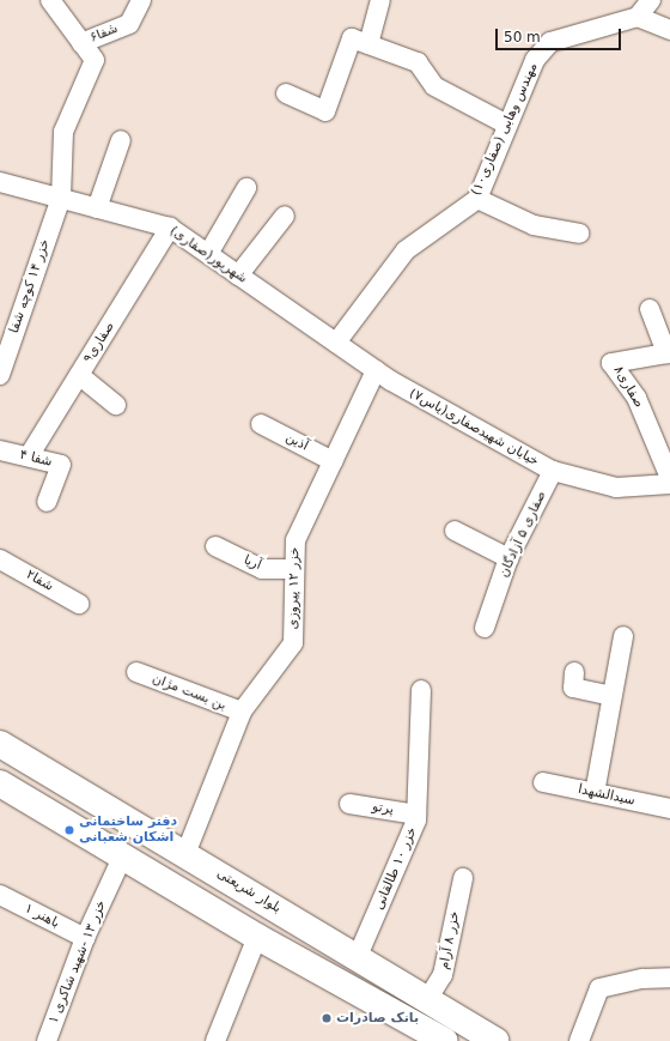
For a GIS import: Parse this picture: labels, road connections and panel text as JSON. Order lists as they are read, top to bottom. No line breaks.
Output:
{"streets":{"main road":["بلوار شریعتی"],"street":["شفا۶","مهندس وهابی (صفاری۱۰)","شهریور(صفاری)","خزر ۱۴ کوچه شفا","صفاری۹","صفاری۸","خیابان شهیدصفاری(یاس۷)","آذین","شفا ۴","صفاری ۵ آزادگان","آریا","شفا۲","خزر ۱۲ پیروزی","بن بست مژان","سیدالشهدا","پرتو","خزر ۱۰ طالقانی","باهنر ۱","خزر ۸ آرام","خزر ۱۳ -شهید شاکری ۱"]},"crossings":[["شفا۶","خزر ۱۴ کوچه شفا"],["مهندس وهابی (صفاری۱۰)","شهریور(صفاری)"],["شهریور(صفاری)","خزر ۱۴ کوچه شفا"],["شهریور(صفاری)","صفاری۹"],["شهریور(صفاری)","خیابان شهیدصفاری(یاس۷)"],["شهریور(صفاری)","خزر ۱۲ پیروزی"],["صفاری۹","شفا ۴"],["خیابان شهیدصفاری(یاس۷)","صفاری ۵ آزادگان"],["آذین","خزر ۱۲ پیروزی"],["آریا","خزر ۱۲ پیروزی"],["خزر ۱۲ پیروزی","بن بست مژان"],["خزر ۱۲ پیروزی","بلوار شریعتی"],["پرتو","خزر ۱۰ طالقانی"],["خزر ۱۰ طالقانی","بلوار شریعتی"],["بلوار شریعتی","خزر ۸ آرام"],["باهنر ۱","خزر ۱۳ -شهید شاکری ۱"]],"places":["دفتر ساختمانی اشکان شعبانی","بانک صادرات"],"scale_bar":"50 m"}
